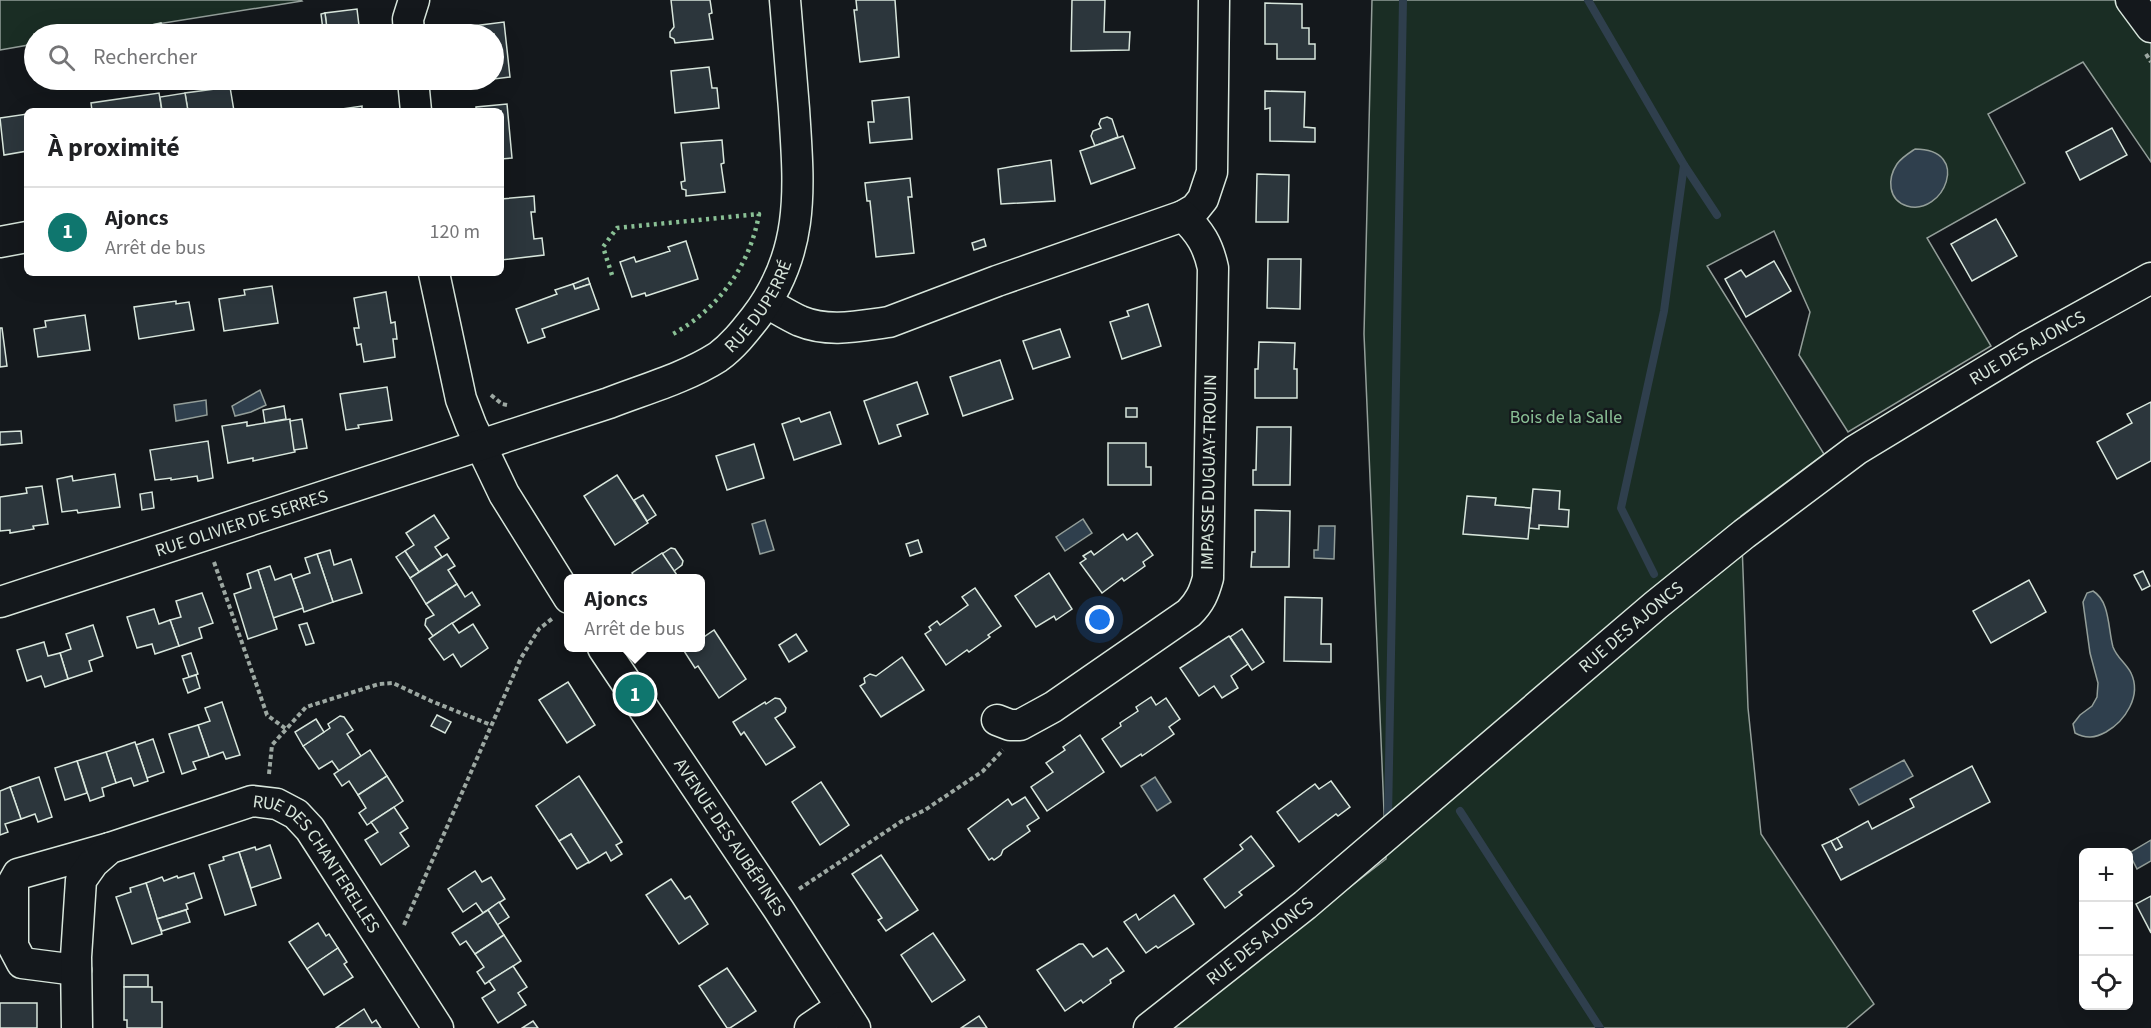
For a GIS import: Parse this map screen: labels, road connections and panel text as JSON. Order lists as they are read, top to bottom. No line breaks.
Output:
{"streets":{"street":["RUE DUPERRÉ","RUE DES AJONCS","IMPASSE DUGUAY-TROUIN","RUE OLIVIER DE SERRES","AVENUE DES AUBÉPINES","RUE DES CHANTERELLES"]},"crossings":[["RUE DUPERRÉ","RUE OLIVIER DE SERRES"]],"parks":["Bois de la Salle"],"page":{"search":"Rechercher","heading":"À proximité","list":[{"mark":"1","name":"Ajoncs","note":"Arrêt de bus","value":"120 m"}],"popup":["Ajoncs","Arrêt de bus"],"pins":"1","map_buttons":["+","−"]}}
